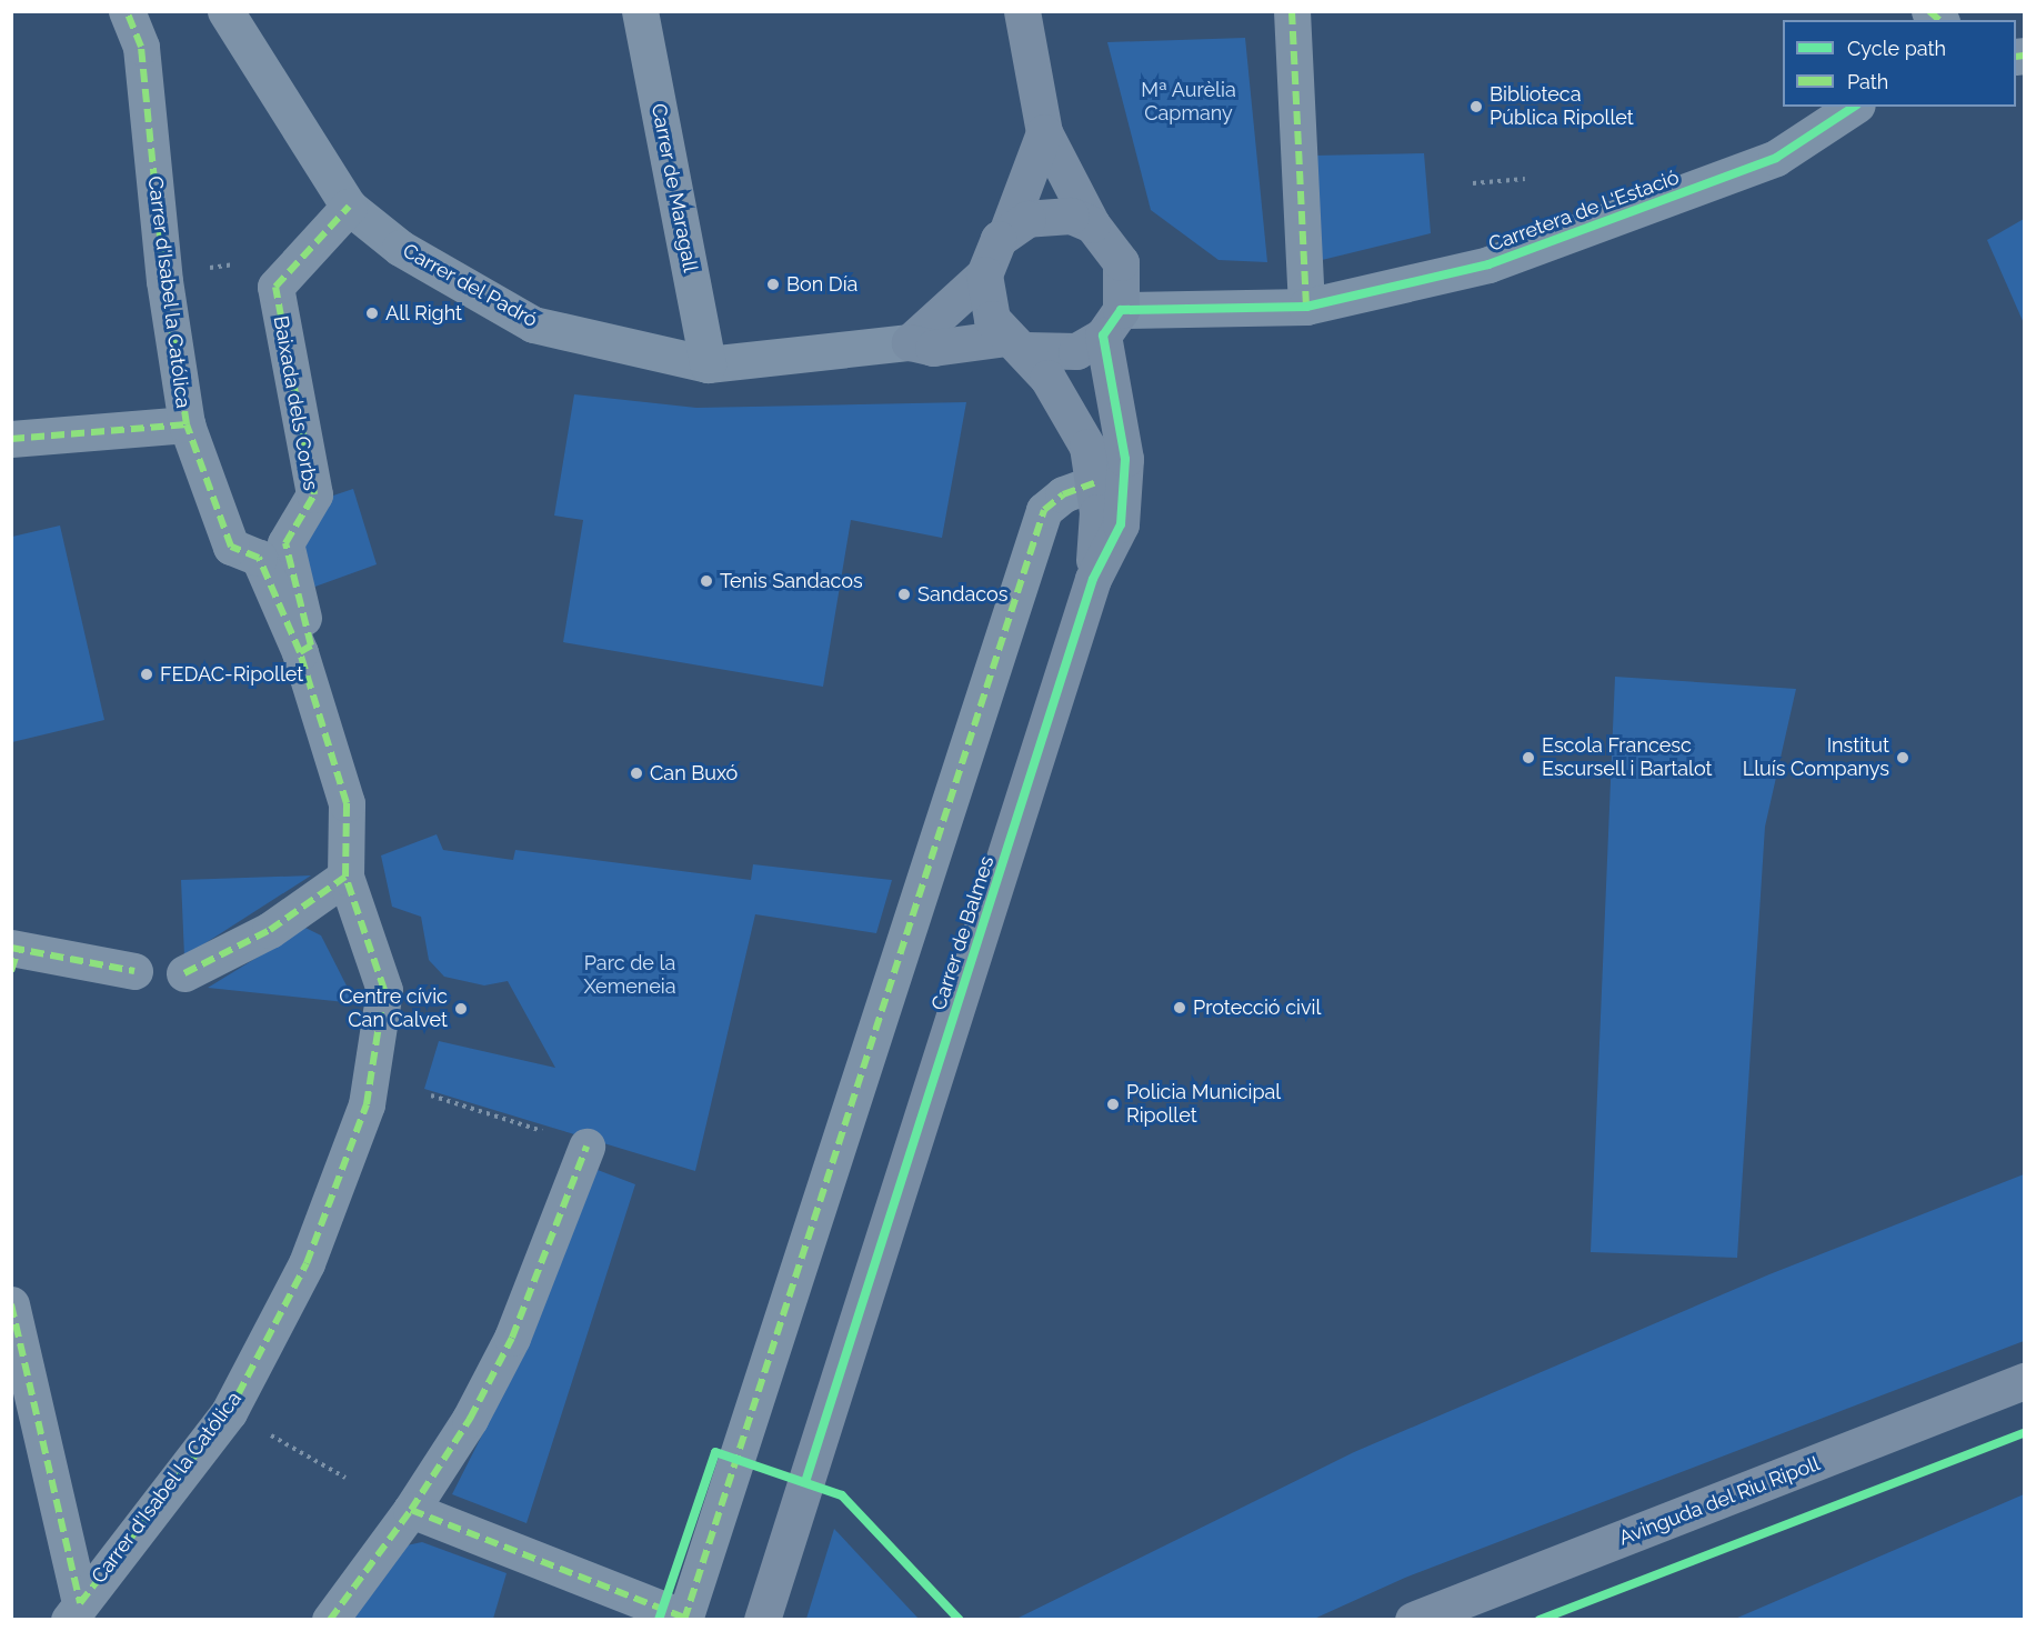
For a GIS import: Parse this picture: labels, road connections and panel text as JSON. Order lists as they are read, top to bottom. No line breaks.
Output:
{"streets":{"main road":["Carrer del Padró","Carrer de Balmes","Avinguda del Riu Ripoll"],"street":["Carrer de Maragall","Carretera de L'Estació","Carrer d'Isabel la Católica","Baixada dels Corbs"]},"crossings":[["Carrer de Maragall","Carrer del Padró"],["Carretera de L'Estació","Carrer del Padró"],["Carretera de L'Estació","Carrer de Balmes"],["Carrer del Padró","Baixada dels Corbs"],["Carrer del Padró","Carrer de Balmes"],["Carrer d'Isabel la Católica","Baixada dels Corbs"]],"parks":["Mª Aurèlia Capmany","Parc de la Xemeneia"],"places":["Biblioteca Pública Ripollet","Bon Día","All Right","Tenis Sandacos","Sandacos","FEDAC-Ripollet","Escola Francesc Escursell i Bartalot","Institut Lluís Companys","Can Buxó","Protecció civil","Centre cívic Can Calvet","Policia Municipal Ripollet"],"legend":["Cycle path","Path"]}
